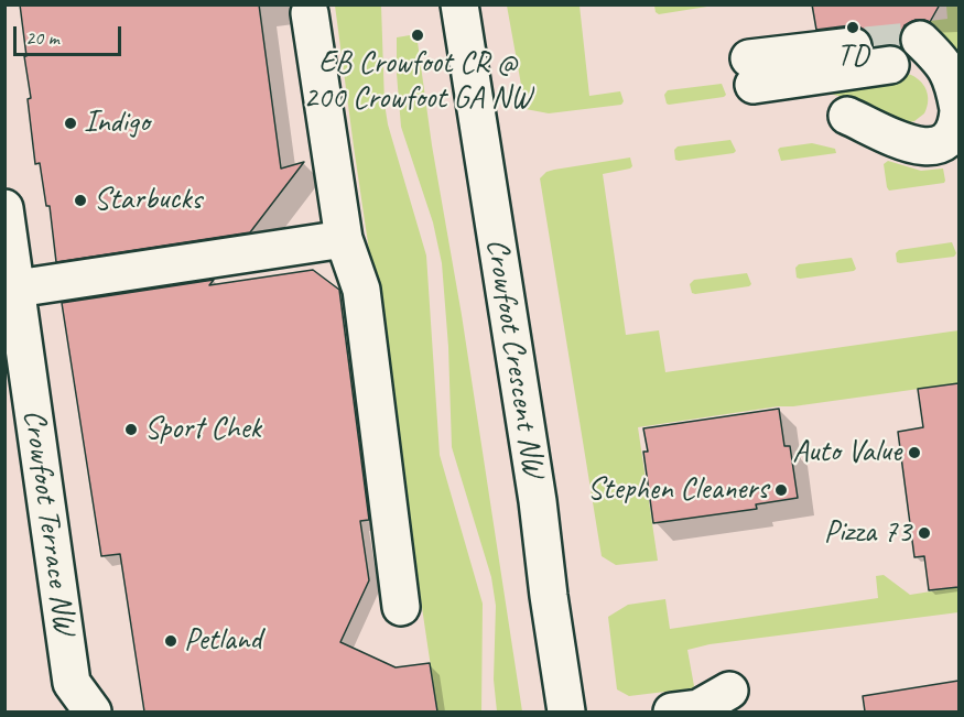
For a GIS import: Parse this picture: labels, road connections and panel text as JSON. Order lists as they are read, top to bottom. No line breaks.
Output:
{"streets":{"street":["Crowfoot Crescent NW","Crowfoot Terrace NW"]},"places":["TD","EB Crowfoot CR @ 200 Crowfoot GA NW","Indigo","Starbucks","Sport Chek","Auto Value","Stephen Cleaners","Pizza 73","Petland"],"scale_bar":"20 m"}
